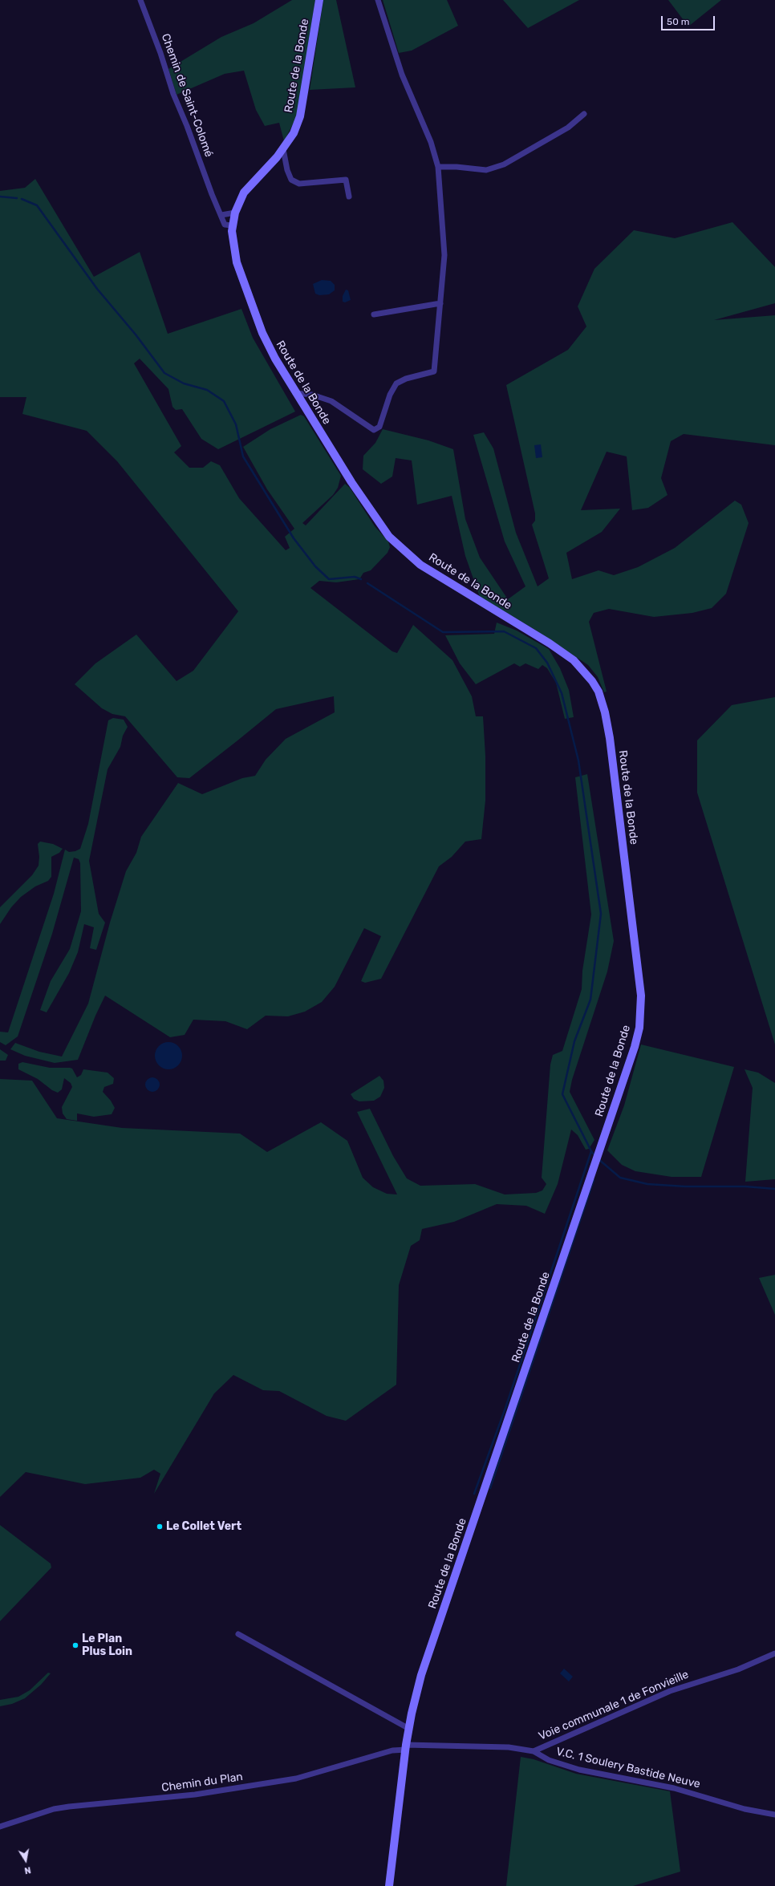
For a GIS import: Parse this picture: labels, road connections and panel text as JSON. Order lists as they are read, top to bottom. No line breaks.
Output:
{"streets":{"main road":["Route de la Bonde"],"street":["Chemin de Saint-Colomé","Voie communale 1 de Fonvieille","V.C. 1 Soulery Bastide Neuve","Chemin du Plan"]},"crossings":[["Route de la Bonde","Chemin de Saint-Colomé"],["Route de la Bonde","Chemin du Plan"],["Voie communale 1 de Fonvieille","V.C. 1 Soulery Bastide Neuve"],["Voie communale 1 de Fonvieille","Chemin du Plan"],["V.C. 1 Soulery Bastide Neuve","Chemin du Plan"]],"places":["Le Collet Vert","Le Plan Plus Loin"],"scale_bar":"50 m","north":"bottom"}
